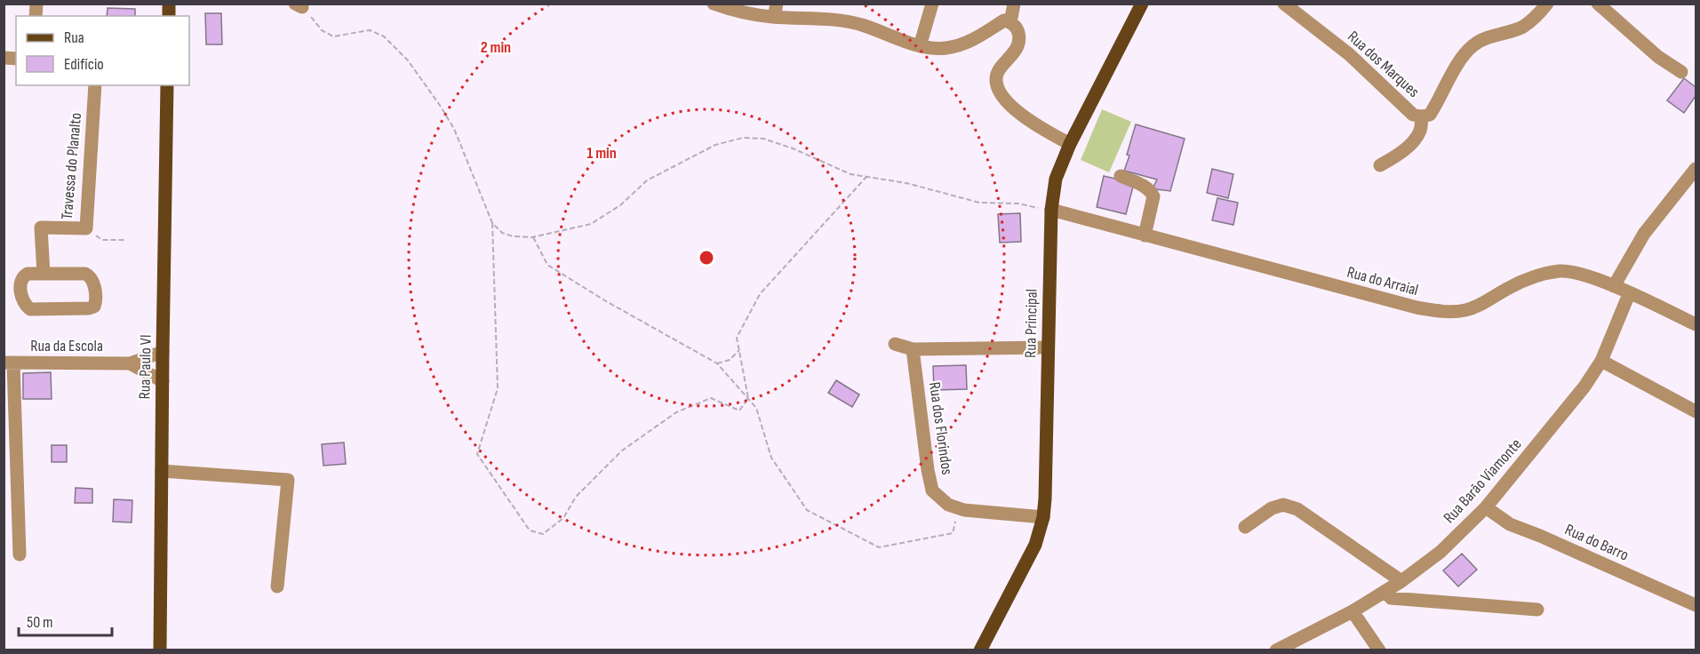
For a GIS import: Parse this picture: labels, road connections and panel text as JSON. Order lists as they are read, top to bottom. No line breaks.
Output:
{"streets":{"main road":["Rua Principal","Rua Paulo VI"],"street":["Rua dos Marques","Travessa do Planalto","Rua do Arraial","Rua da Escola","Rua dos Florindos","Rua Barão Viamonte","Rua do Barro"]},"crossings":[["Rua do Arraial","Rua Principal"],["Rua do Arraial","Rua Barão Viamonte"],["Rua Principal","Rua dos Florindos"],["Rua da Escola","Rua Paulo VI"],["Rua Barão Viamonte","Rua do Barro"]],"legend":["Rua","Edifício"],"scale_bar":"50 m","rings":["2 min","1 min"]}
